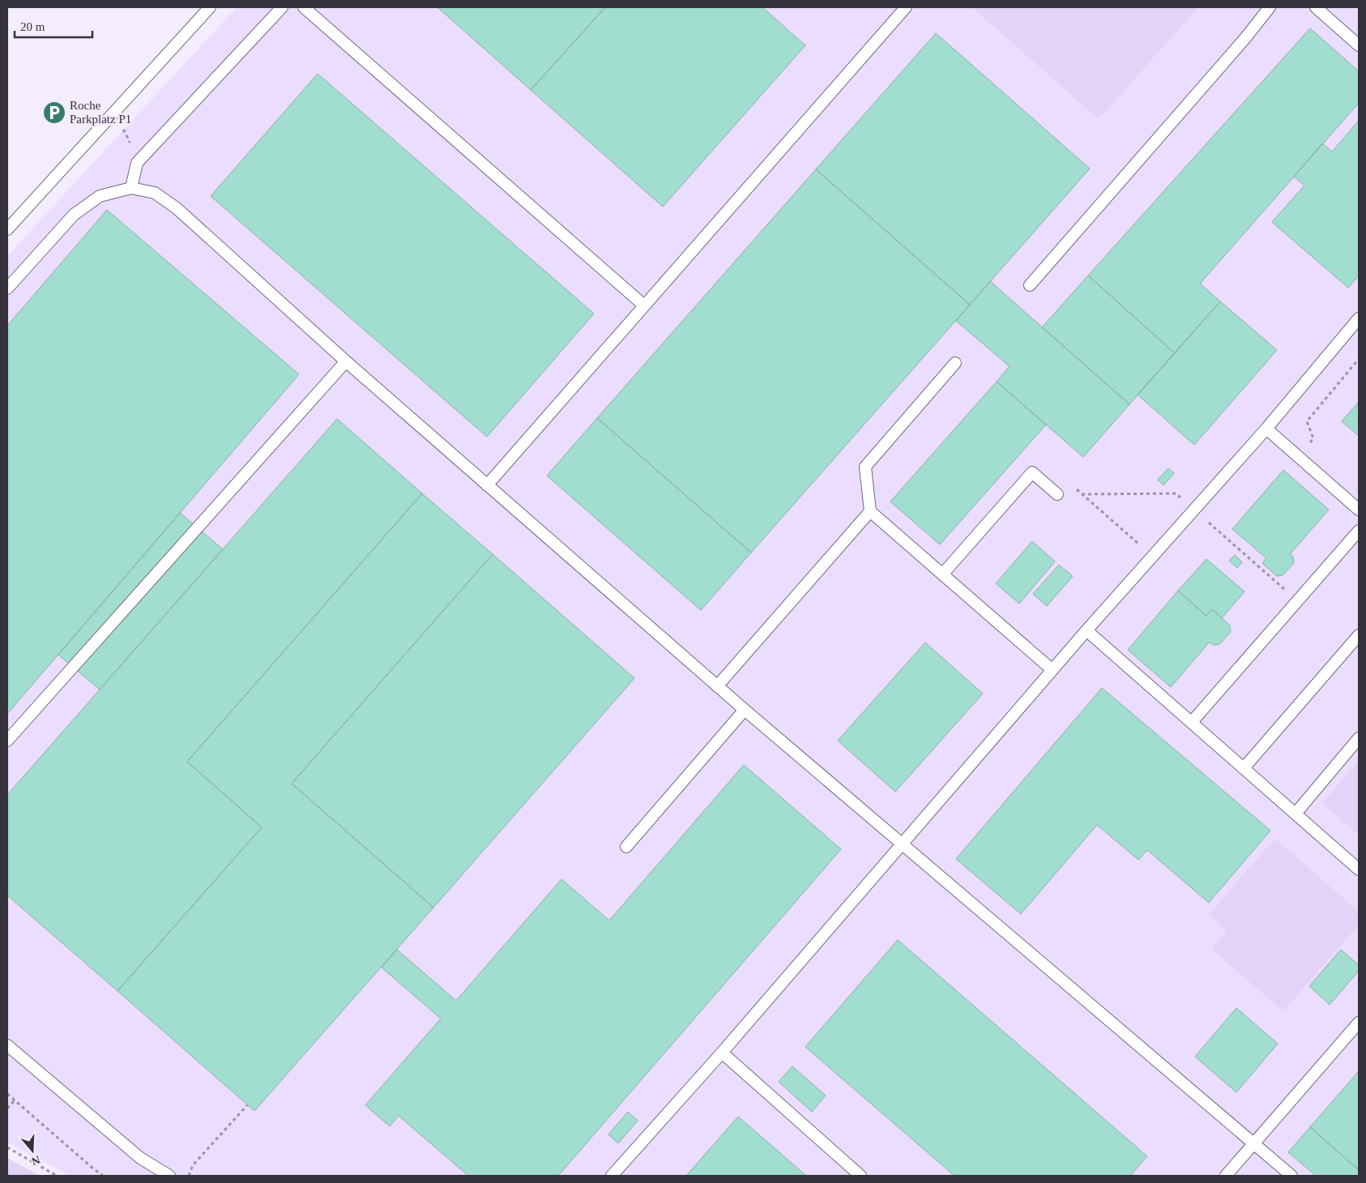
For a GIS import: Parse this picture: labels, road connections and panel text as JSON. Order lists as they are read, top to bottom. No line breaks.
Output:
{"places":{"parking":["Roche Parkplatz P1"]},"scale_bar":"20 m","north":"bottom"}
